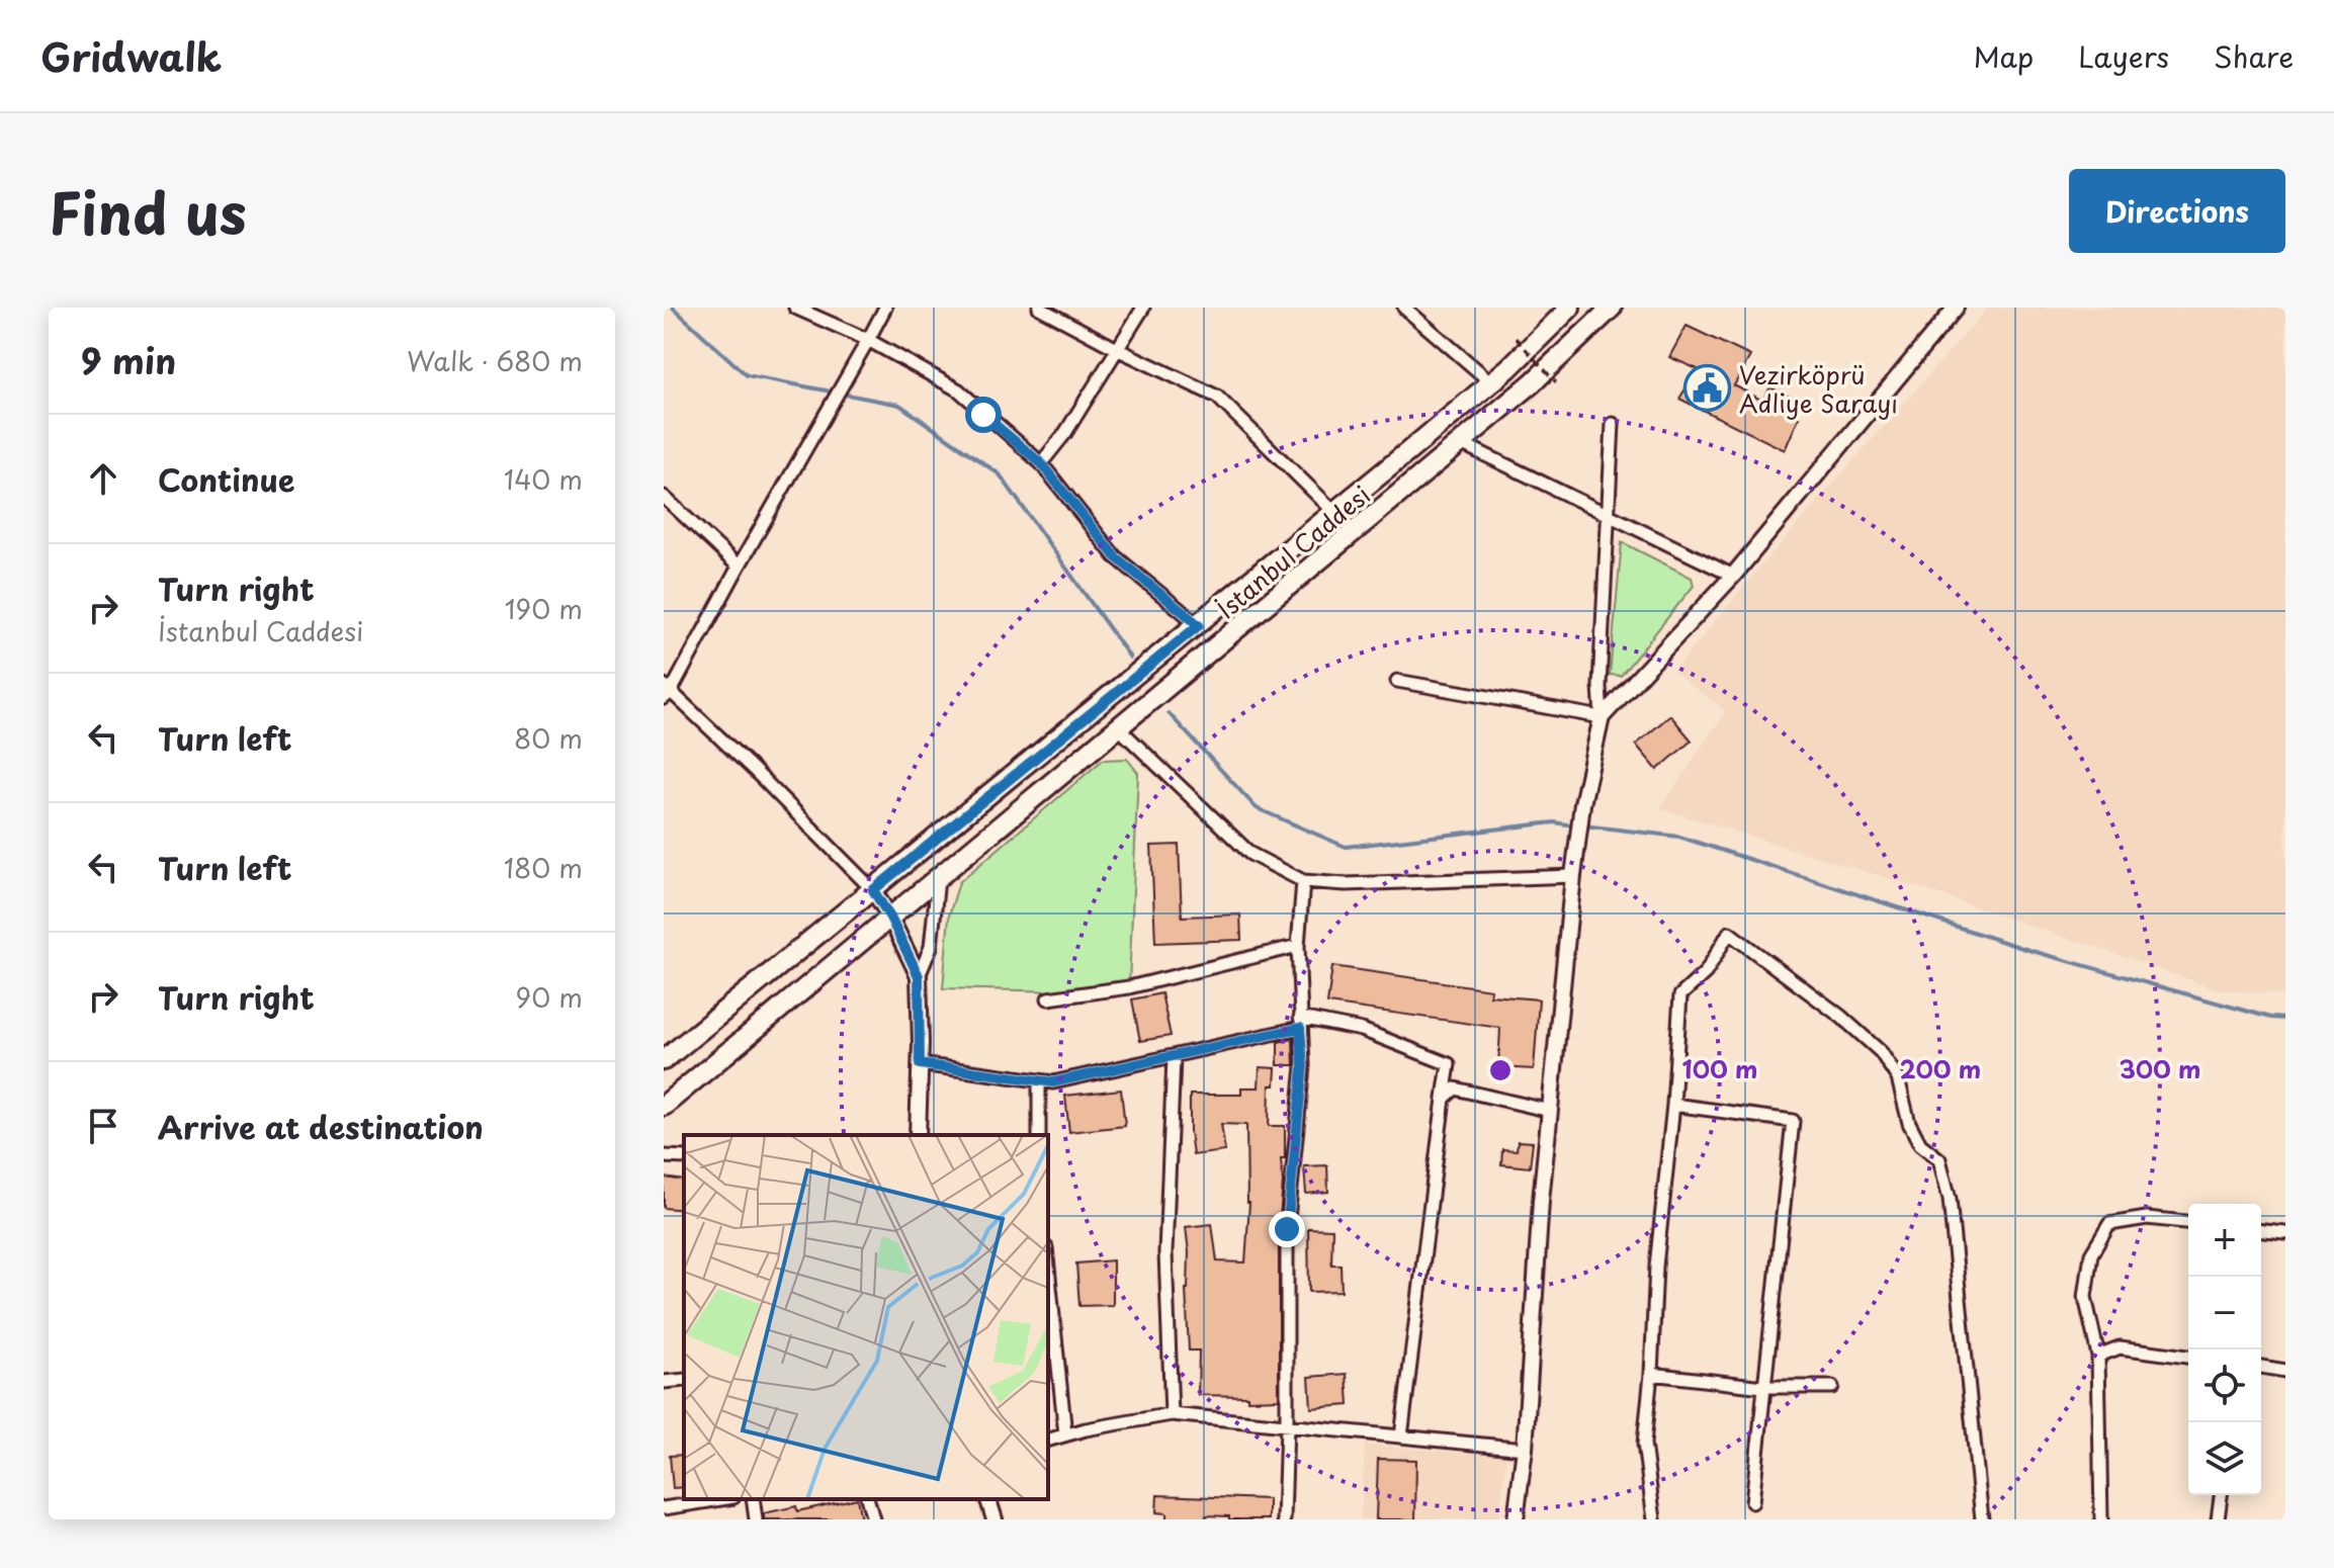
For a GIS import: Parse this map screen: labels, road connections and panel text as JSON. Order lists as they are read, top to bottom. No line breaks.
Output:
{"streets":{"main road":["İstanbul Caddesi"]},"places":{"public building":["Vezirköprü Adliye Sarayı"]},"page":{"header":"Gridwalk","nav":["Map","Layers","Share"],"title":"Find us","buttons":"Directions","heading":["9 min","Walk · 680 m"],"list":[["Continue","140 m"],["Turn right","İstanbul Caddesi","190 m"],["Turn left","80 m"],["Turn left","180 m"],["Turn right","90 m"],"Arrive at destination"],"map_buttons":["+","−"]},"rings":["100 m","200 m","300 m"]}
